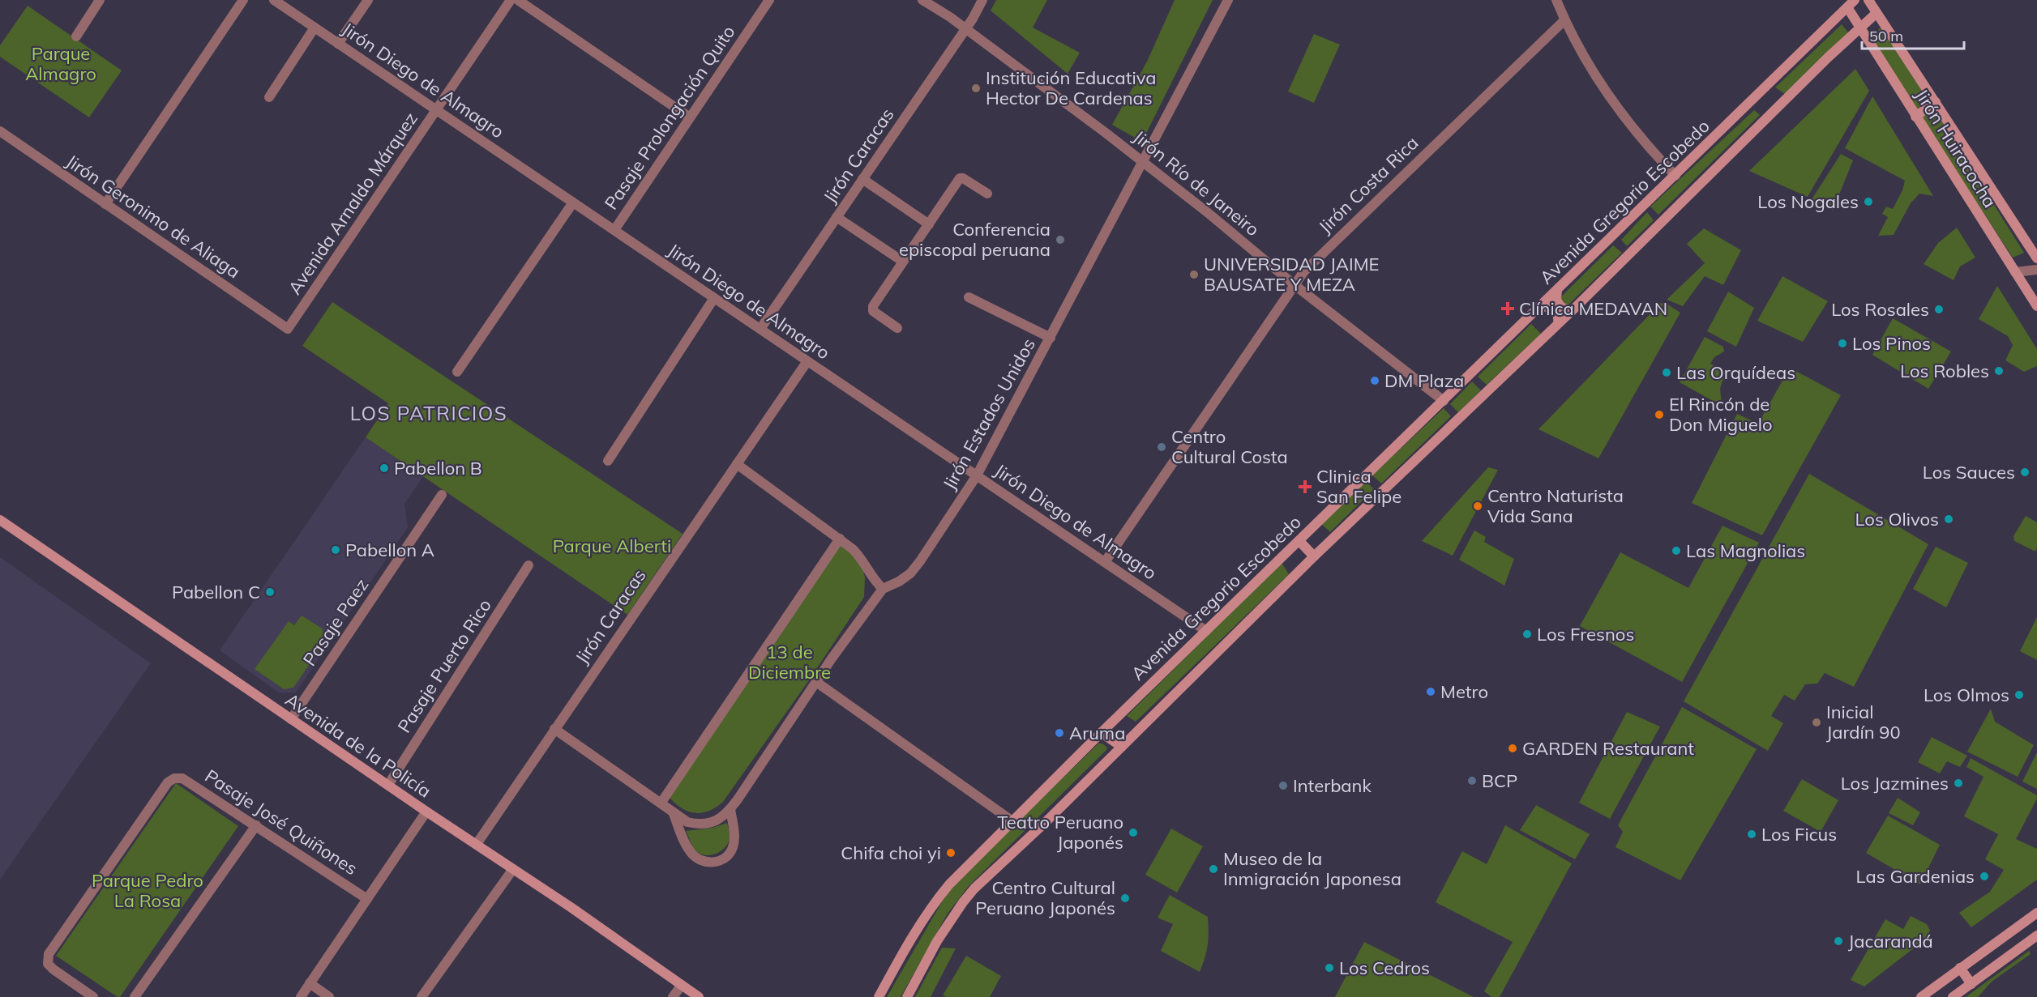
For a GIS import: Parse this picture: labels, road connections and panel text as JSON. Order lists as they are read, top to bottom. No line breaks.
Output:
{"streets":{"street":["Jirón Diego de Almagro","Pasaje Prolongación Quito","Jirón Huiracocha","Jirón Caracas","Jirón Río de Janeiro","Jirón Costa Rica","Avenida Gregorio Escobedo","Avenida Arnaldo Márquez","Jirón Geronimo de Aliaga","Jirón Estados Unidos","Pasaje Paez","Pasaje Puerto Rico","Avenida de la Policía","Pasaje José Quiñones"]},"crossings":[["Jirón Diego de Almagro","Pasaje Prolongación Quito"],["Jirón Diego de Almagro","Jirón Caracas"],["Jirón Diego de Almagro","Jirón Costa Rica"],["Jirón Diego de Almagro","Avenida Gregorio Escobedo"],["Jirón Diego de Almagro","Avenida Arnaldo Márquez"],["Jirón Diego de Almagro","Jirón Estados Unidos"],["Jirón Huiracocha","Avenida Gregorio Escobedo"],["Jirón Caracas","Jirón Río de Janeiro"],["Jirón Caracas","Jirón Estados Unidos"],["Jirón Caracas","Avenida de la Policía"],["Jirón Río de Janeiro","Jirón Costa Rica"],["Jirón Río de Janeiro","Avenida Gregorio Escobedo"],["Jirón Río de Janeiro","Jirón Estados Unidos"],["Avenida Arnaldo Márquez","Jirón Geronimo de Aliaga"],["Pasaje Paez","Avenida de la Policía"],["Pasaje Puerto Rico","Avenida de la Policía"]],"districts":["LOS PATRICIOS"],"parks":["Parque Almagro","Parque Alberti","13 de Diciembre","Parque Pedro La Rosa"],"places":{"other":["Institución Educativa Hector De Cardenas","Los Nogales","Conferencia episcopal peruana","UNIVERSIDAD JAIME BAUSATE Y MEZA","Los Rosales","Los Pinos","Los Robles","Las Orquídeas","DM Plaza","El Rincón de Don Miguelo","Centro Cultural Costa","Pabellon B","Los Sauces","Centro Naturista Vida Sana","Los Olivos","Pabellon A","Las Magnolias","Pabellon C","Los Fresnos","Metro","Los Olmos","Inicial Jardín 90","Aruma","GARDEN Restaurant","BCP","Los Jazmines","Interbank","Teatro Peruano Japonés","Los Ficus","Chifa choi yi","Museo de la Inmigración Japonesa","Las Gardenias","Centro Cultural Peruano Japonés","Jacarandá","Los Cedros"],"health":["Clínica MEDAVAN","Clinica San Felipe"]},"scale_bar":"50 m"}
